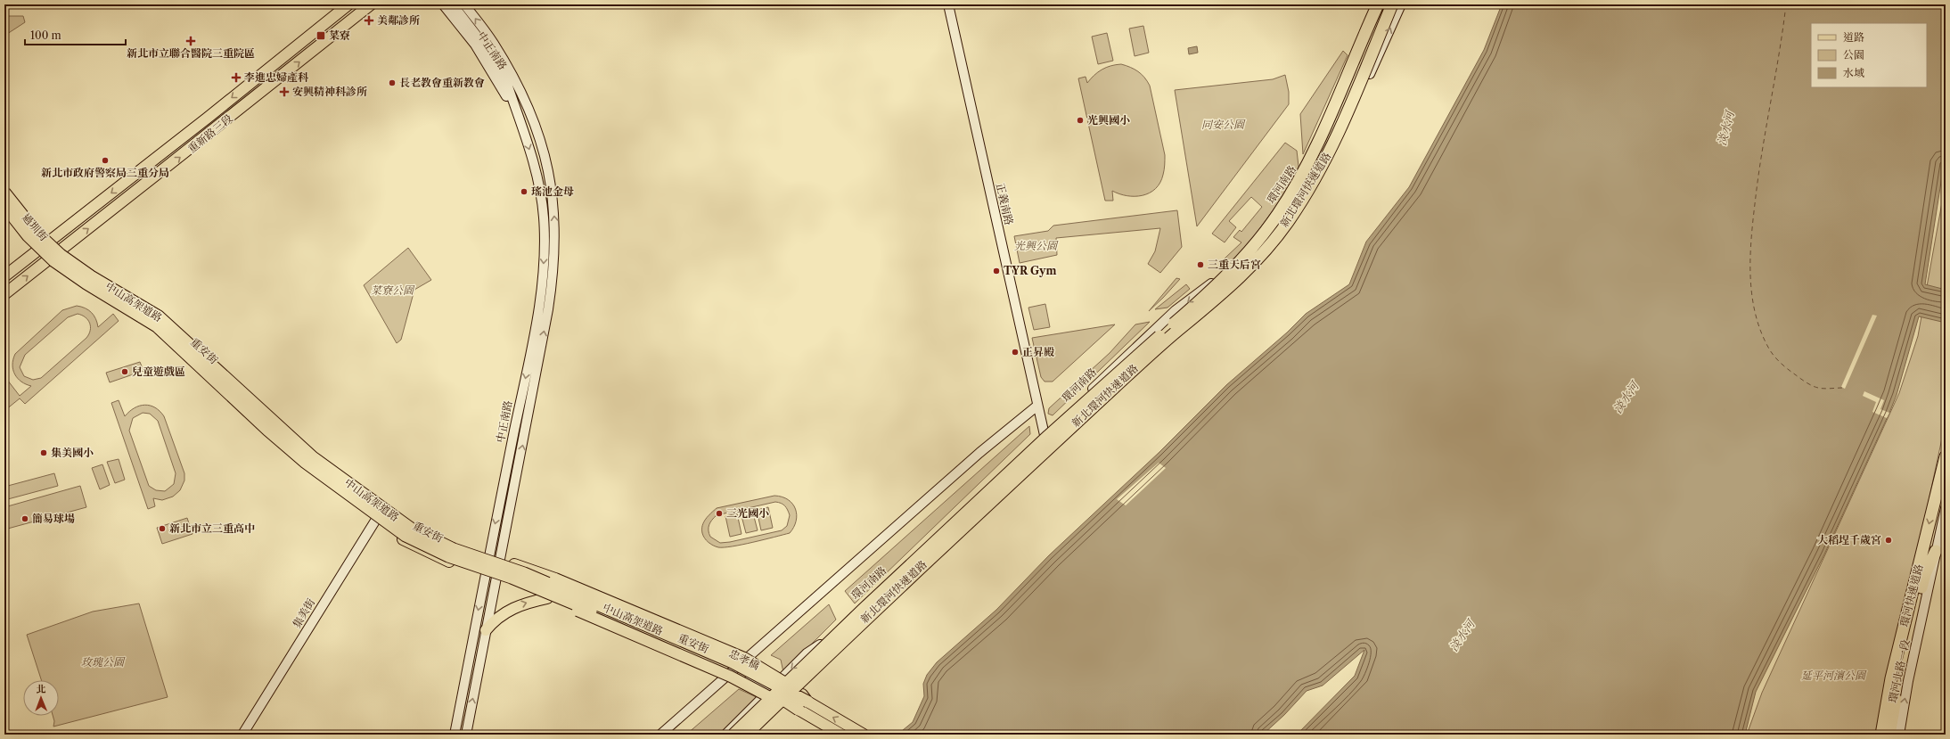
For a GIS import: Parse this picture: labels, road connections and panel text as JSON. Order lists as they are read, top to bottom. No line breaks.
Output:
{"streets":{"highway":["新北環河快速道路","中山高架道路","環河快速道路"],"main road":["重新路三段","過圳街","重安街","忠孝橋"],"street":["中正南路","環河南路","正義南路","集美街","環河北路一段"]},"crossings":[["中正南路","重安街"],["重新路三段","過圳街"],["重新路三段","重安街"],["環河南路","正義南路"],["過圳街","中山高架道路"],["過圳街","重安街"],["中山高架道路","忠孝橋"],["重安街","集美街"],["重安街","忠孝橋"],["環河快速道路","環河北路一段"]],"one_way":["環河北路一段"],"water":["淡水河"],"parks":["同安公園","光興公園","菜寮公園","玫瑰公園","延平河濱公園"],"places":{"health":["美鄰診所","新北市立聯合醫院三重院區","李進忠婦產科","安興精神科診所"],"transit":["菜寮"],"other":["長老教會重新教會","光興國小","新北市政府警察局三重分局","瑤池金母","三重天后宮","TYR Gym","正昇殿","兒童遊戲區","集美國小","三光國小","簡易球場","新北市立三重高中","大稻埕千歲宮"]},"legend":["道路","公園","水域"],"scale_bar":"100 m","north":"top"}
